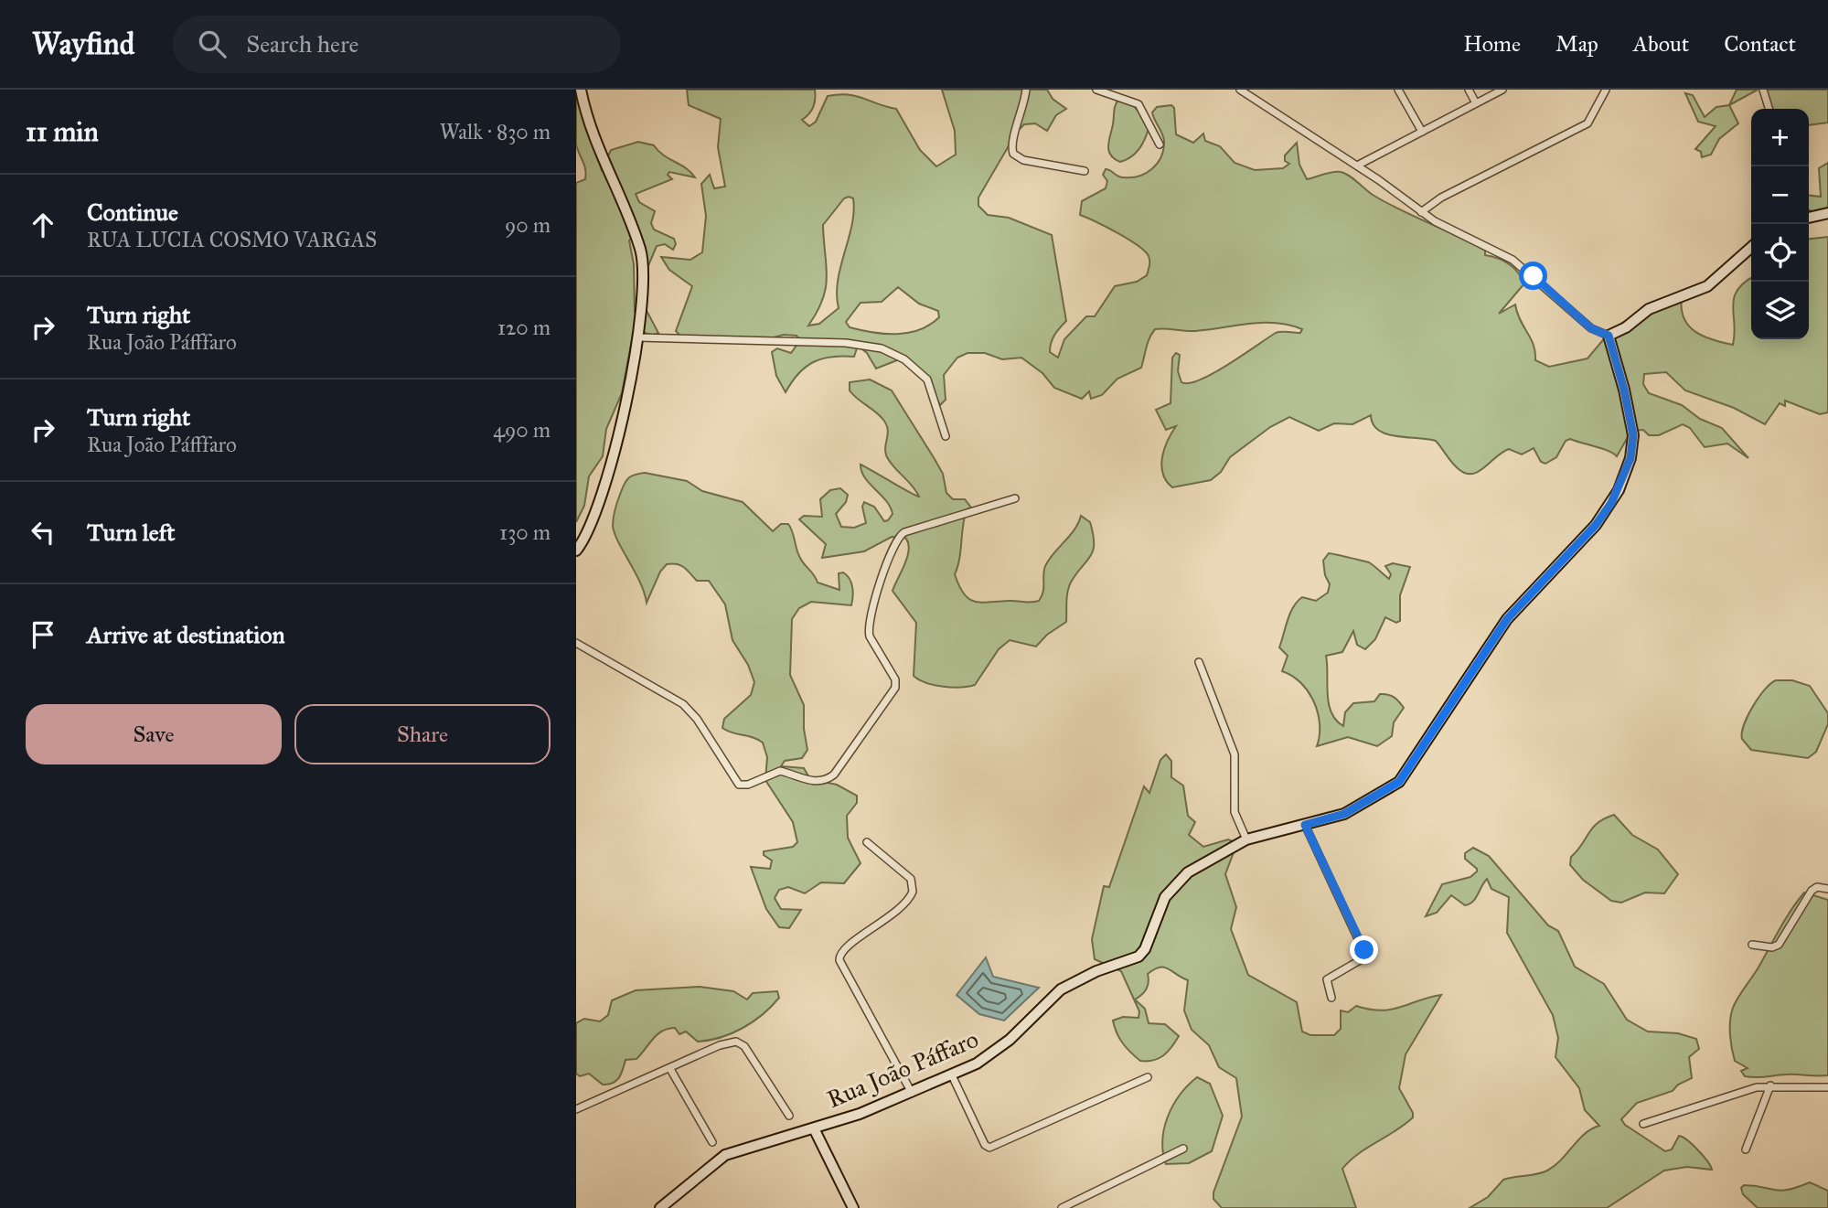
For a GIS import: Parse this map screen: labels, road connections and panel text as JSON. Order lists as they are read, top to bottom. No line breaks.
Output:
{"streets":{"street":["Rua João Páffaro"]},"page":{"header":"Wayfind","search":"Search here","nav":["Home","Map","About","Contact"],"heading":["11 min","Walk · 830 m"],"map_buttons":["+","−"],"list":[["Continue","RUA LUCIA COSMO VARGAS","90 m"],["Turn right","Rua João Páfffaro","120 m"],["Turn right","Rua João Páfffaro","490 m"],["Turn left","130 m"],"Arrive at destination"],"buttons":["Save","Share"]}}
